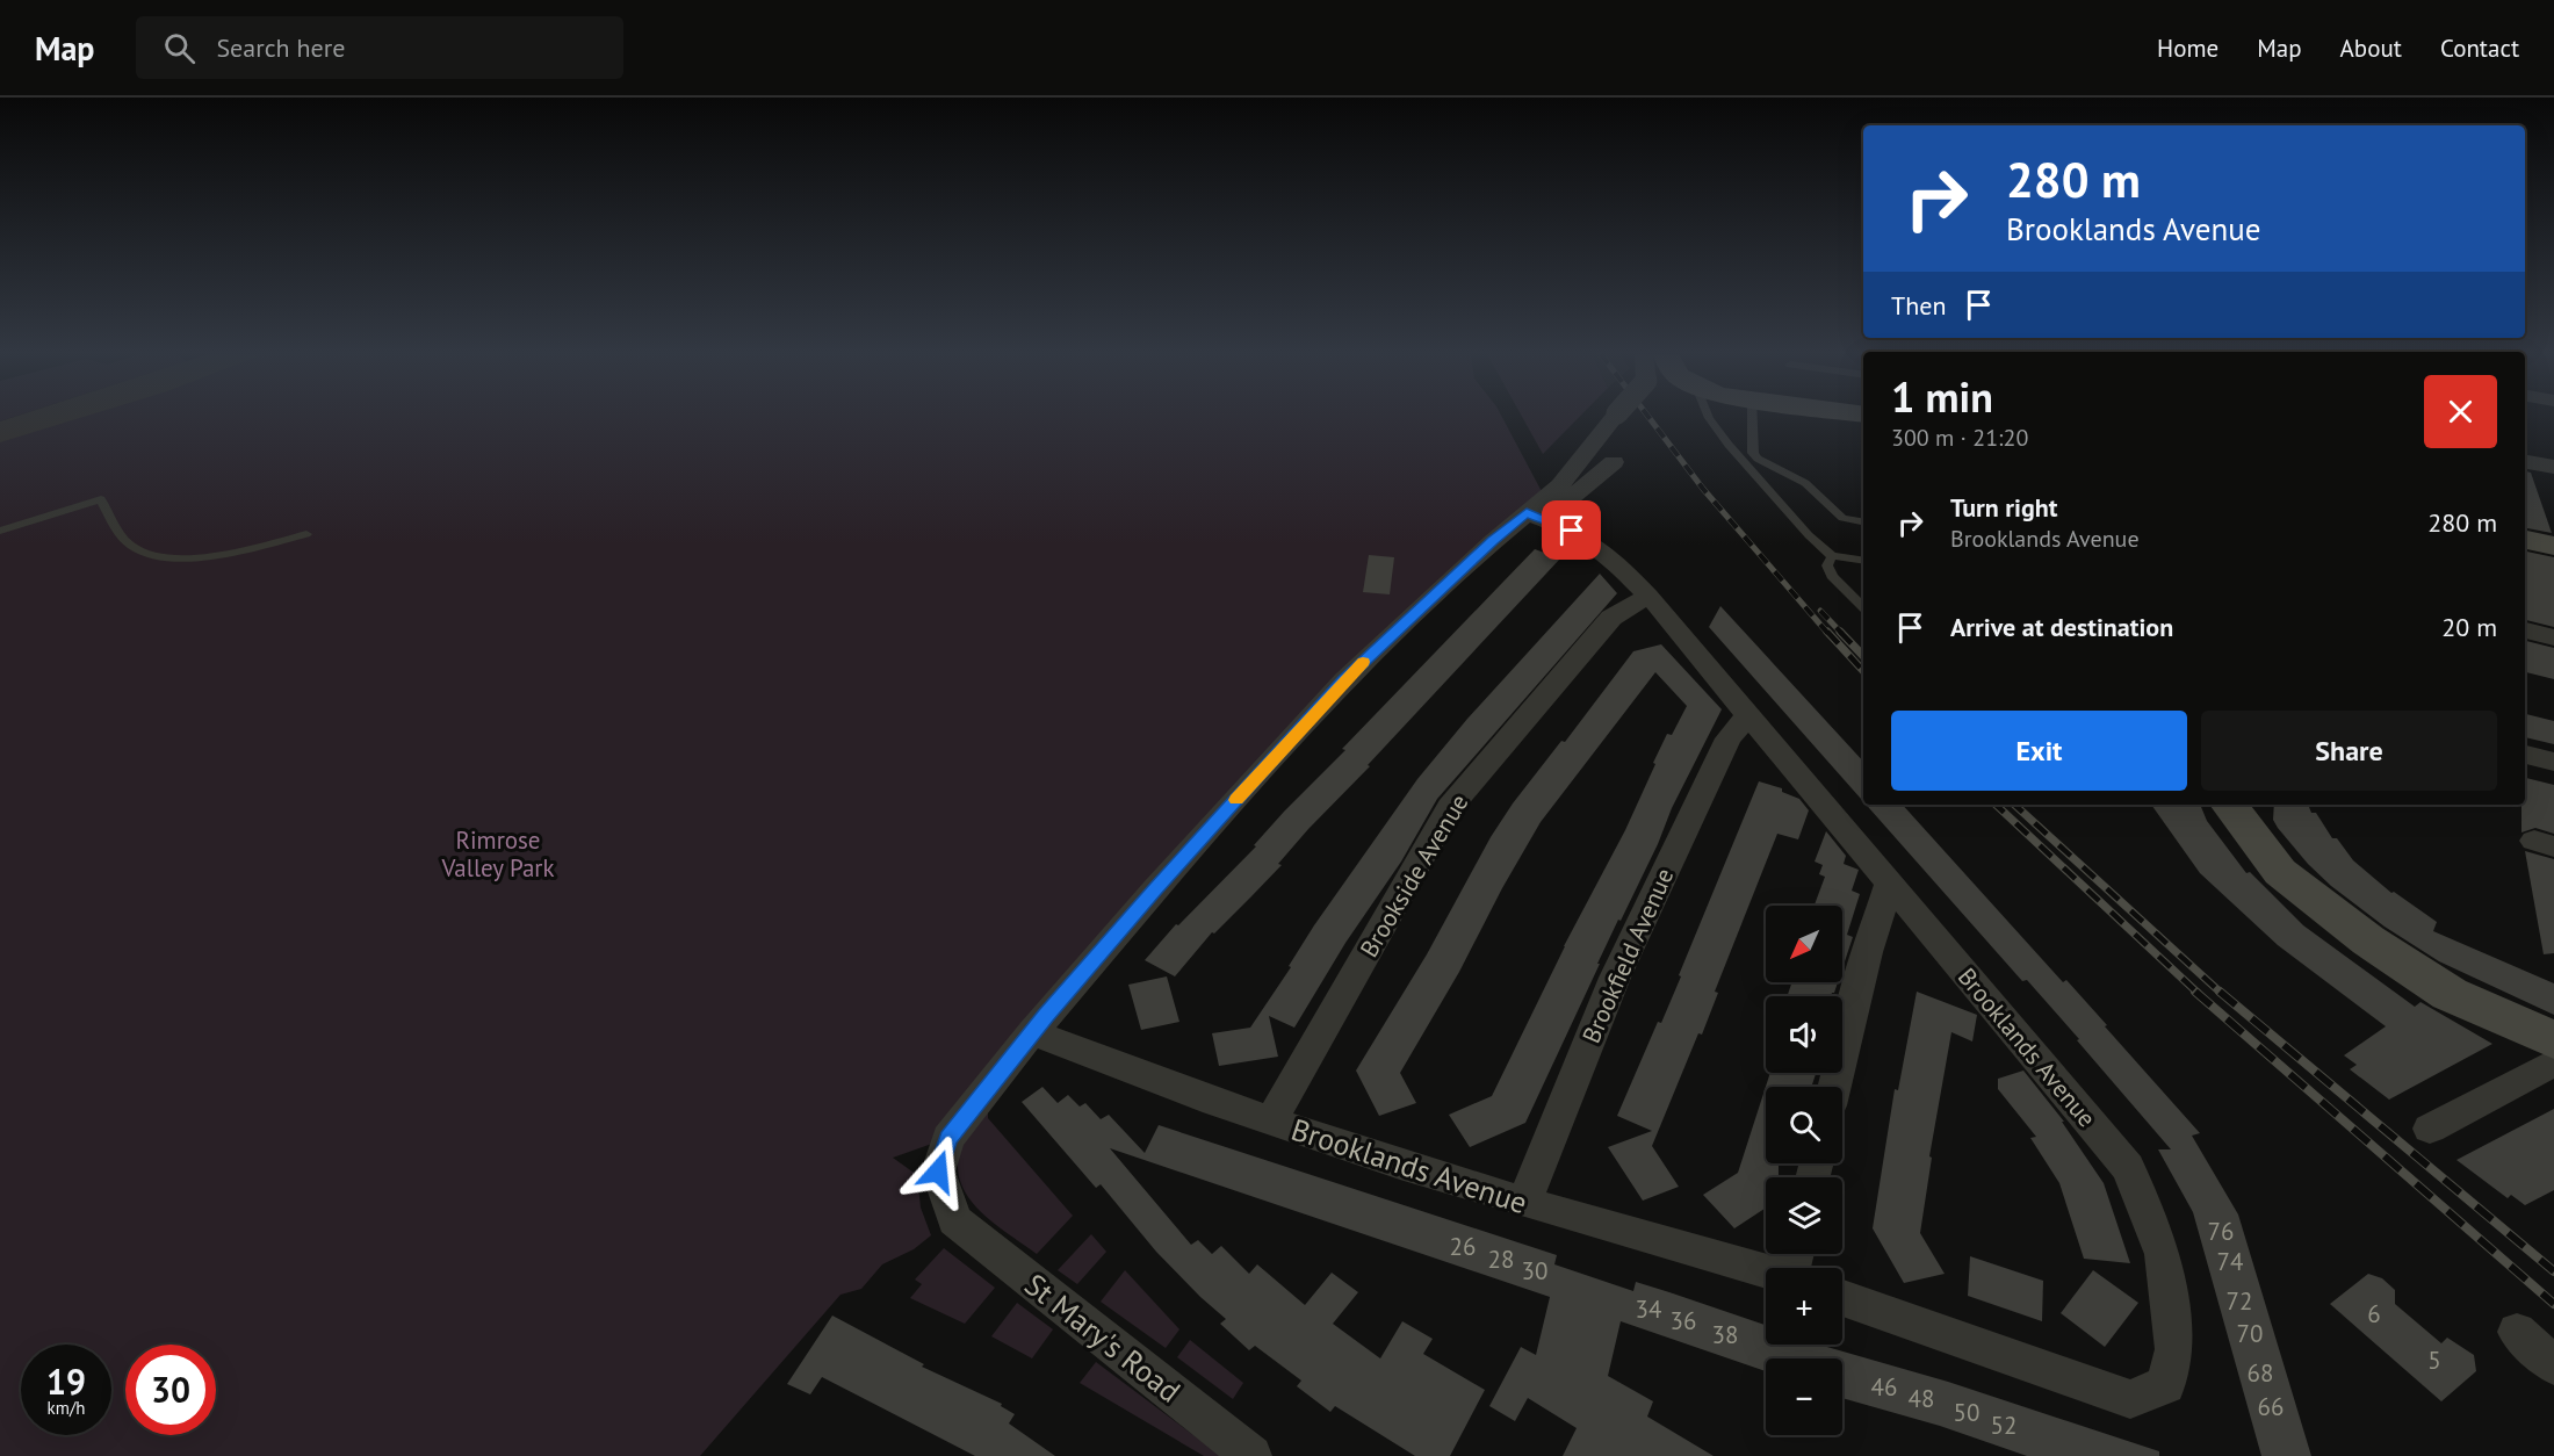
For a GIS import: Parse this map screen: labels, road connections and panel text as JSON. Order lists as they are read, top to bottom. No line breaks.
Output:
{"streets":{"street":["Brookside Avenue","Brookfield Avenue","Brooklands Avenue","St Mary's Road"]},"crossings":[["Brookside Avenue","Brooklands Avenue"],["Brookfield Avenue","Brooklands Avenue"],["Brooklands Avenue","St Mary's Road"]],"parks":["Rimrose Valley Park"],"house_numbers":["76","26","28","74","30","72","34","6","36","70","38","5","68","46","48","66","50","52"],"north":"bottom left","page":{"header":"Map","search":"Search here","nav":["Home","Map","About","Contact"],"turn":["280 m","Brooklands Avenue"],"then":"Then","heading":["1 min","300 m · 21:20"],"list":[{"name":"Turn right","note":"Brooklands Avenue","value":"280 m"},{"name":"Arrive at destination","value":"20 m"}],"buttons":["Exit","Share"],"map_buttons":["+","−"],"speed":"19 km/h","limit":"30"}}
